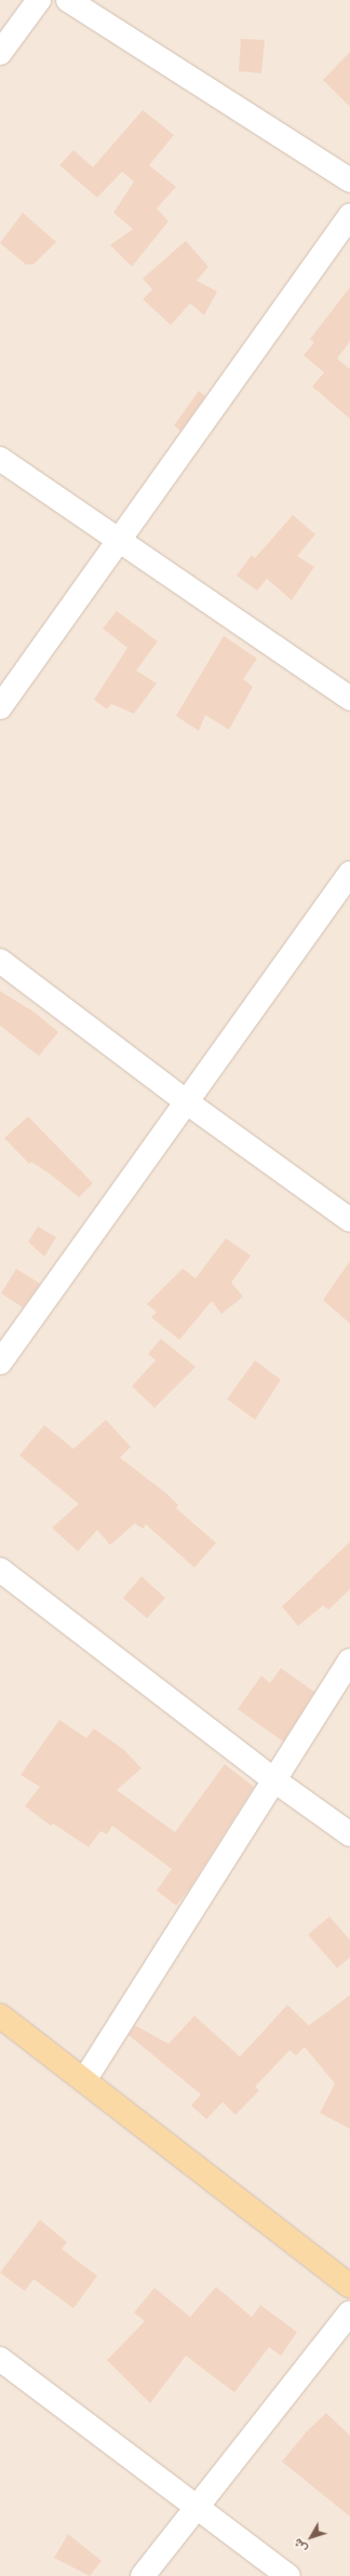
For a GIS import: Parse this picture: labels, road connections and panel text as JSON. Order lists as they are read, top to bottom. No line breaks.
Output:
{"north":"bottom left"}
